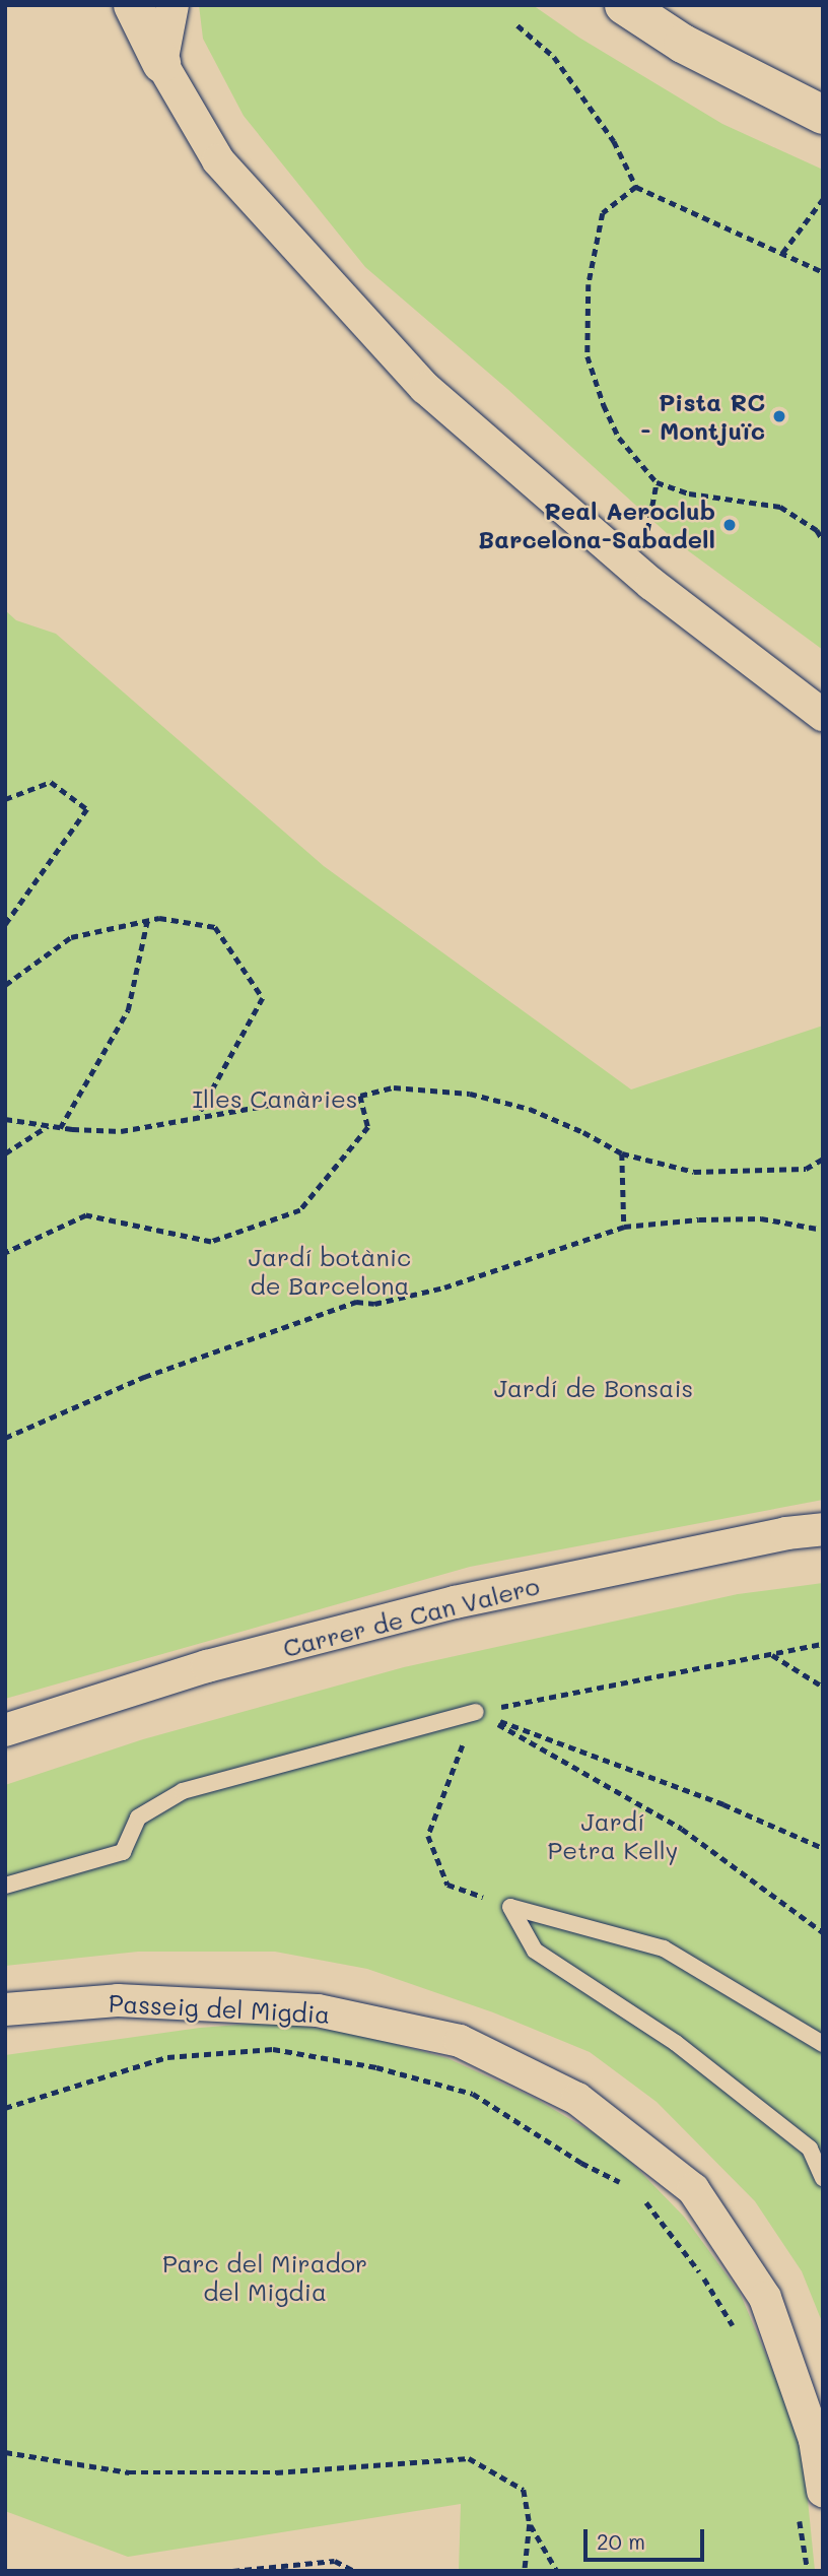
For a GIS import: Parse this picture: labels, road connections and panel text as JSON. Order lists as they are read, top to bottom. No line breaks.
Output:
{"streets":{"street":["Carrer de Can Valero","Passeig del Migdia"]},"parks":["Illes Canàries","Jardí botànic de Barcelona","Jardí de Bonsais","Jardí Petra Kelly","Parc del Mirador del Migdia"],"places":["Pista RC - Montjuïc","Real Aeroclub Barcelona-Sabadell"],"scale_bar":"20 m"}
